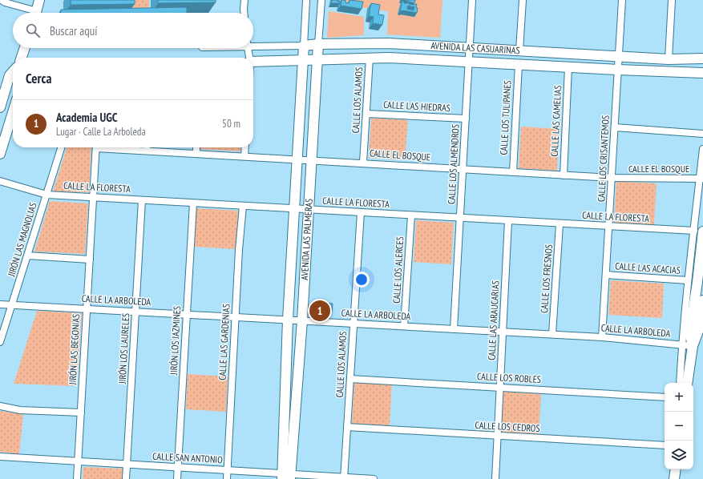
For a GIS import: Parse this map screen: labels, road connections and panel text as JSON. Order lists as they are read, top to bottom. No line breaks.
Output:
{"streets":{"street":["AVENIDA LAS CASUARINAS","CALLE LOS ALAMOS","CALLE LAS HIEDRAS","CALLE LOS TULIPANES","CALLE LAS CAMELIAS","CALLE EL BOSQUE","CALLE LOS CRISANTEMOS","CALLE LOS ALMENDROS","CALLE LA FLORESTA","JIRÓN LAS MAGNOLIAS","AVENIDA LAS PALMERAS","CALLE LAS ACACIAS","CALLE LOS ALERCES","CALLE LOS FRESNOS","CALLE LA ARBOLEDA","CALLE LAS ARAUCARIAS","JIRÓN LOS JAZMINES","CALLE LAS GARDENIAS","JIRÓN LOS LAURELES","JIRÓN LAS BEGONIAS","CALLE LOS ROBLES","CALLE LOS CEDROS","CALLE SAN ANTONIO"]},"crossings":[["AVENIDA LAS CASUARINAS","CALLE LOS ALAMOS"],["AVENIDA LAS CASUARINAS","CALLE LOS TULIPANES"],["AVENIDA LAS CASUARINAS","CALLE LAS CAMELIAS"],["AVENIDA LAS CASUARINAS","CALLE LOS CRISANTEMOS"],["AVENIDA LAS CASUARINAS","CALLE LOS ALMENDROS"],["AVENIDA LAS CASUARINAS","AVENIDA LAS PALMERAS"],["CALLE LOS ALAMOS","CALLE LAS HIEDRAS"],["CALLE LOS ALAMOS","CALLE EL BOSQUE"],["CALLE LOS ALAMOS","CALLE LA FLORESTA"],["CALLE LOS ALAMOS","CALLE LA ARBOLEDA"],["CALLE LOS ALAMOS","CALLE LOS ROBLES"],["CALLE LOS ALAMOS","CALLE LOS CEDROS"],["CALLE LOS ALAMOS","CALLE SAN ANTONIO"],["CALLE LAS HIEDRAS","CALLE LOS ALMENDROS"],["CALLE LOS TULIPANES","CALLE EL BOSQUE"],["CALLE LAS CAMELIAS","CALLE EL BOSQUE"],["CALLE EL BOSQUE","CALLE LOS CRISANTEMOS"],["CALLE EL BOSQUE","CALLE LOS ALMENDROS"],["CALLE EL BOSQUE","AVENIDA LAS PALMERAS"],["CALLE LOS CRISANTEMOS","CALLE LA FLORESTA"],["CALLE LOS CRISANTEMOS","CALLE LAS ACACIAS"],["CALLE LOS CRISANTEMOS","CALLE LA ARBOLEDA"],["CALLE LOS ALMENDROS","CALLE LA FLORESTA"],["CALLE LOS ALMENDROS","CALLE LA ARBOLEDA"],["CALLE LA FLORESTA","JIRÓN LAS MAGNOLIAS"],["CALLE LA FLORESTA","AVENIDA LAS PALMERAS"],["CALLE LA FLORESTA","CALLE LOS ALERCES"],["CALLE LA FLORESTA","CALLE LOS FRESNOS"],["CALLE LA FLORESTA","CALLE LAS ARAUCARIAS"],["CALLE LA FLORESTA","JIRÓN LOS JAZMINES"],["CALLE LA FLORESTA","CALLE LAS GARDENIAS"],["CALLE LA FLORESTA","JIRÓN LOS LAURELES"],["CALLE LA FLORESTA","JIRÓN LAS BEGONIAS"],["JIRÓN LAS MAGNOLIAS","CALLE LA ARBOLEDA"],["AVENIDA LAS PALMERAS","CALLE LA ARBOLEDA"],["AVENIDA LAS PALMERAS","CALLE SAN ANTONIO"],["CALLE LOS ALERCES","CALLE LA ARBOLEDA"],["CALLE LOS FRESNOS","CALLE LA ARBOLEDA"],["CALLE LA ARBOLEDA","CALLE LAS ARAUCARIAS"],["CALLE LA ARBOLEDA","JIRÓN LOS JAZMINES"],["CALLE LA ARBOLEDA","CALLE LAS GARDENIAS"],["CALLE LA ARBOLEDA","JIRÓN LOS LAURELES"],["CALLE LA ARBOLEDA","JIRÓN LAS BEGONIAS"],["CALLE LAS ARAUCARIAS","CALLE LOS ROBLES"],["CALLE LAS ARAUCARIAS","CALLE LOS CEDROS"],["JIRÓN LOS JAZMINES","CALLE SAN ANTONIO"],["CALLE LAS GARDENIAS","CALLE SAN ANTONIO"],["JIRÓN LOS LAURELES","CALLE SAN ANTONIO"],["JIRÓN LAS BEGONIAS","CALLE SAN ANTONIO"]],"page":{"search":"Buscar aquí","heading":"Cerca","list":[{"mark":"1","name":"Academia UGC","note":"Lugar · Calle La Arboleda","value":"50 m"}],"pins":"1","map_buttons":["+","−"]}}
